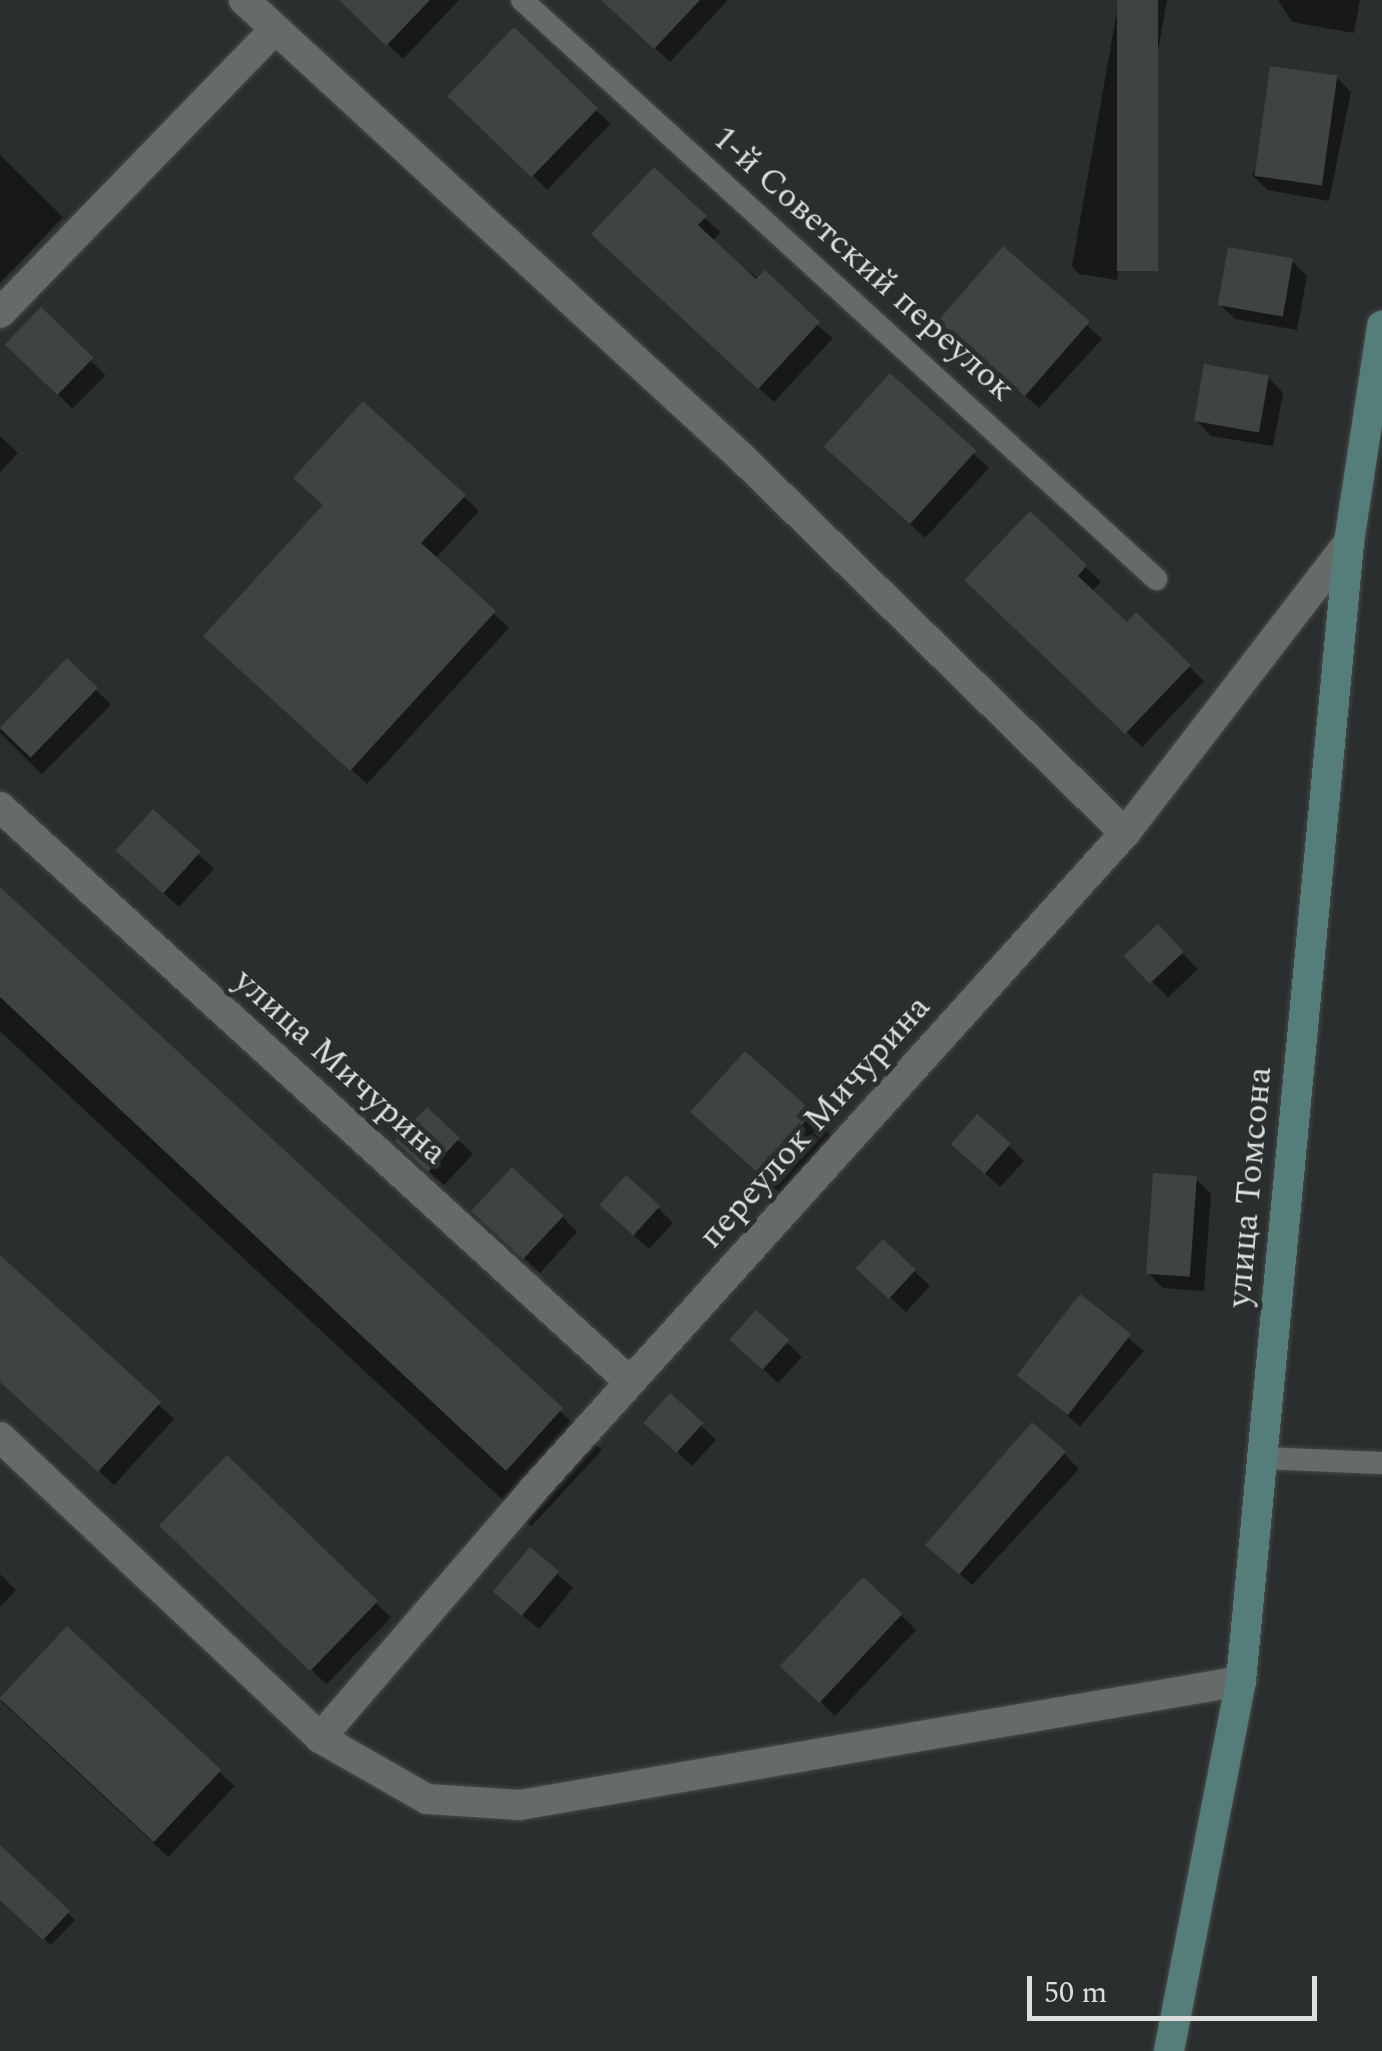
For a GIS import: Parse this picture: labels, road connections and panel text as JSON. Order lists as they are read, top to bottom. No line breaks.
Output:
{"streets":{"street":["улица Мичурина","переулок Мичурина","улица Томсона"],"lane":["1-й Советский переулок"]},"crossings":[["улица Мичурина","переулок Мичурина"],["переулок Мичурина","улица Томсона"]],"scale_bar":"50 m"}
